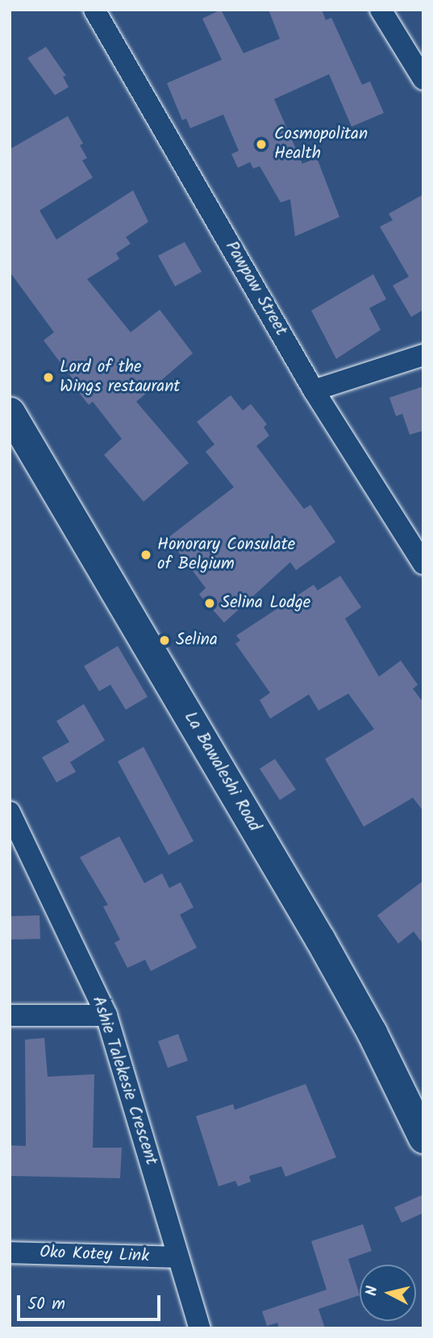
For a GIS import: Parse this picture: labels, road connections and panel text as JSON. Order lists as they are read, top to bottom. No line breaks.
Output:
{"streets":{"main road":["La Bawaleshi Road"],"street":["Pawpaw Street","Ashie Talekesie Crescent","Oko Kotey Link"]},"crossings":[["Ashie Talekesie Crescent","Oko Kotey Link"]],"places":["Cosmopolitan Health","Lord of the Wings restaurant","Honorary Consulate of Belgium","Selina Lodge","Selina"],"scale_bar":"50 m","north":"left"}
